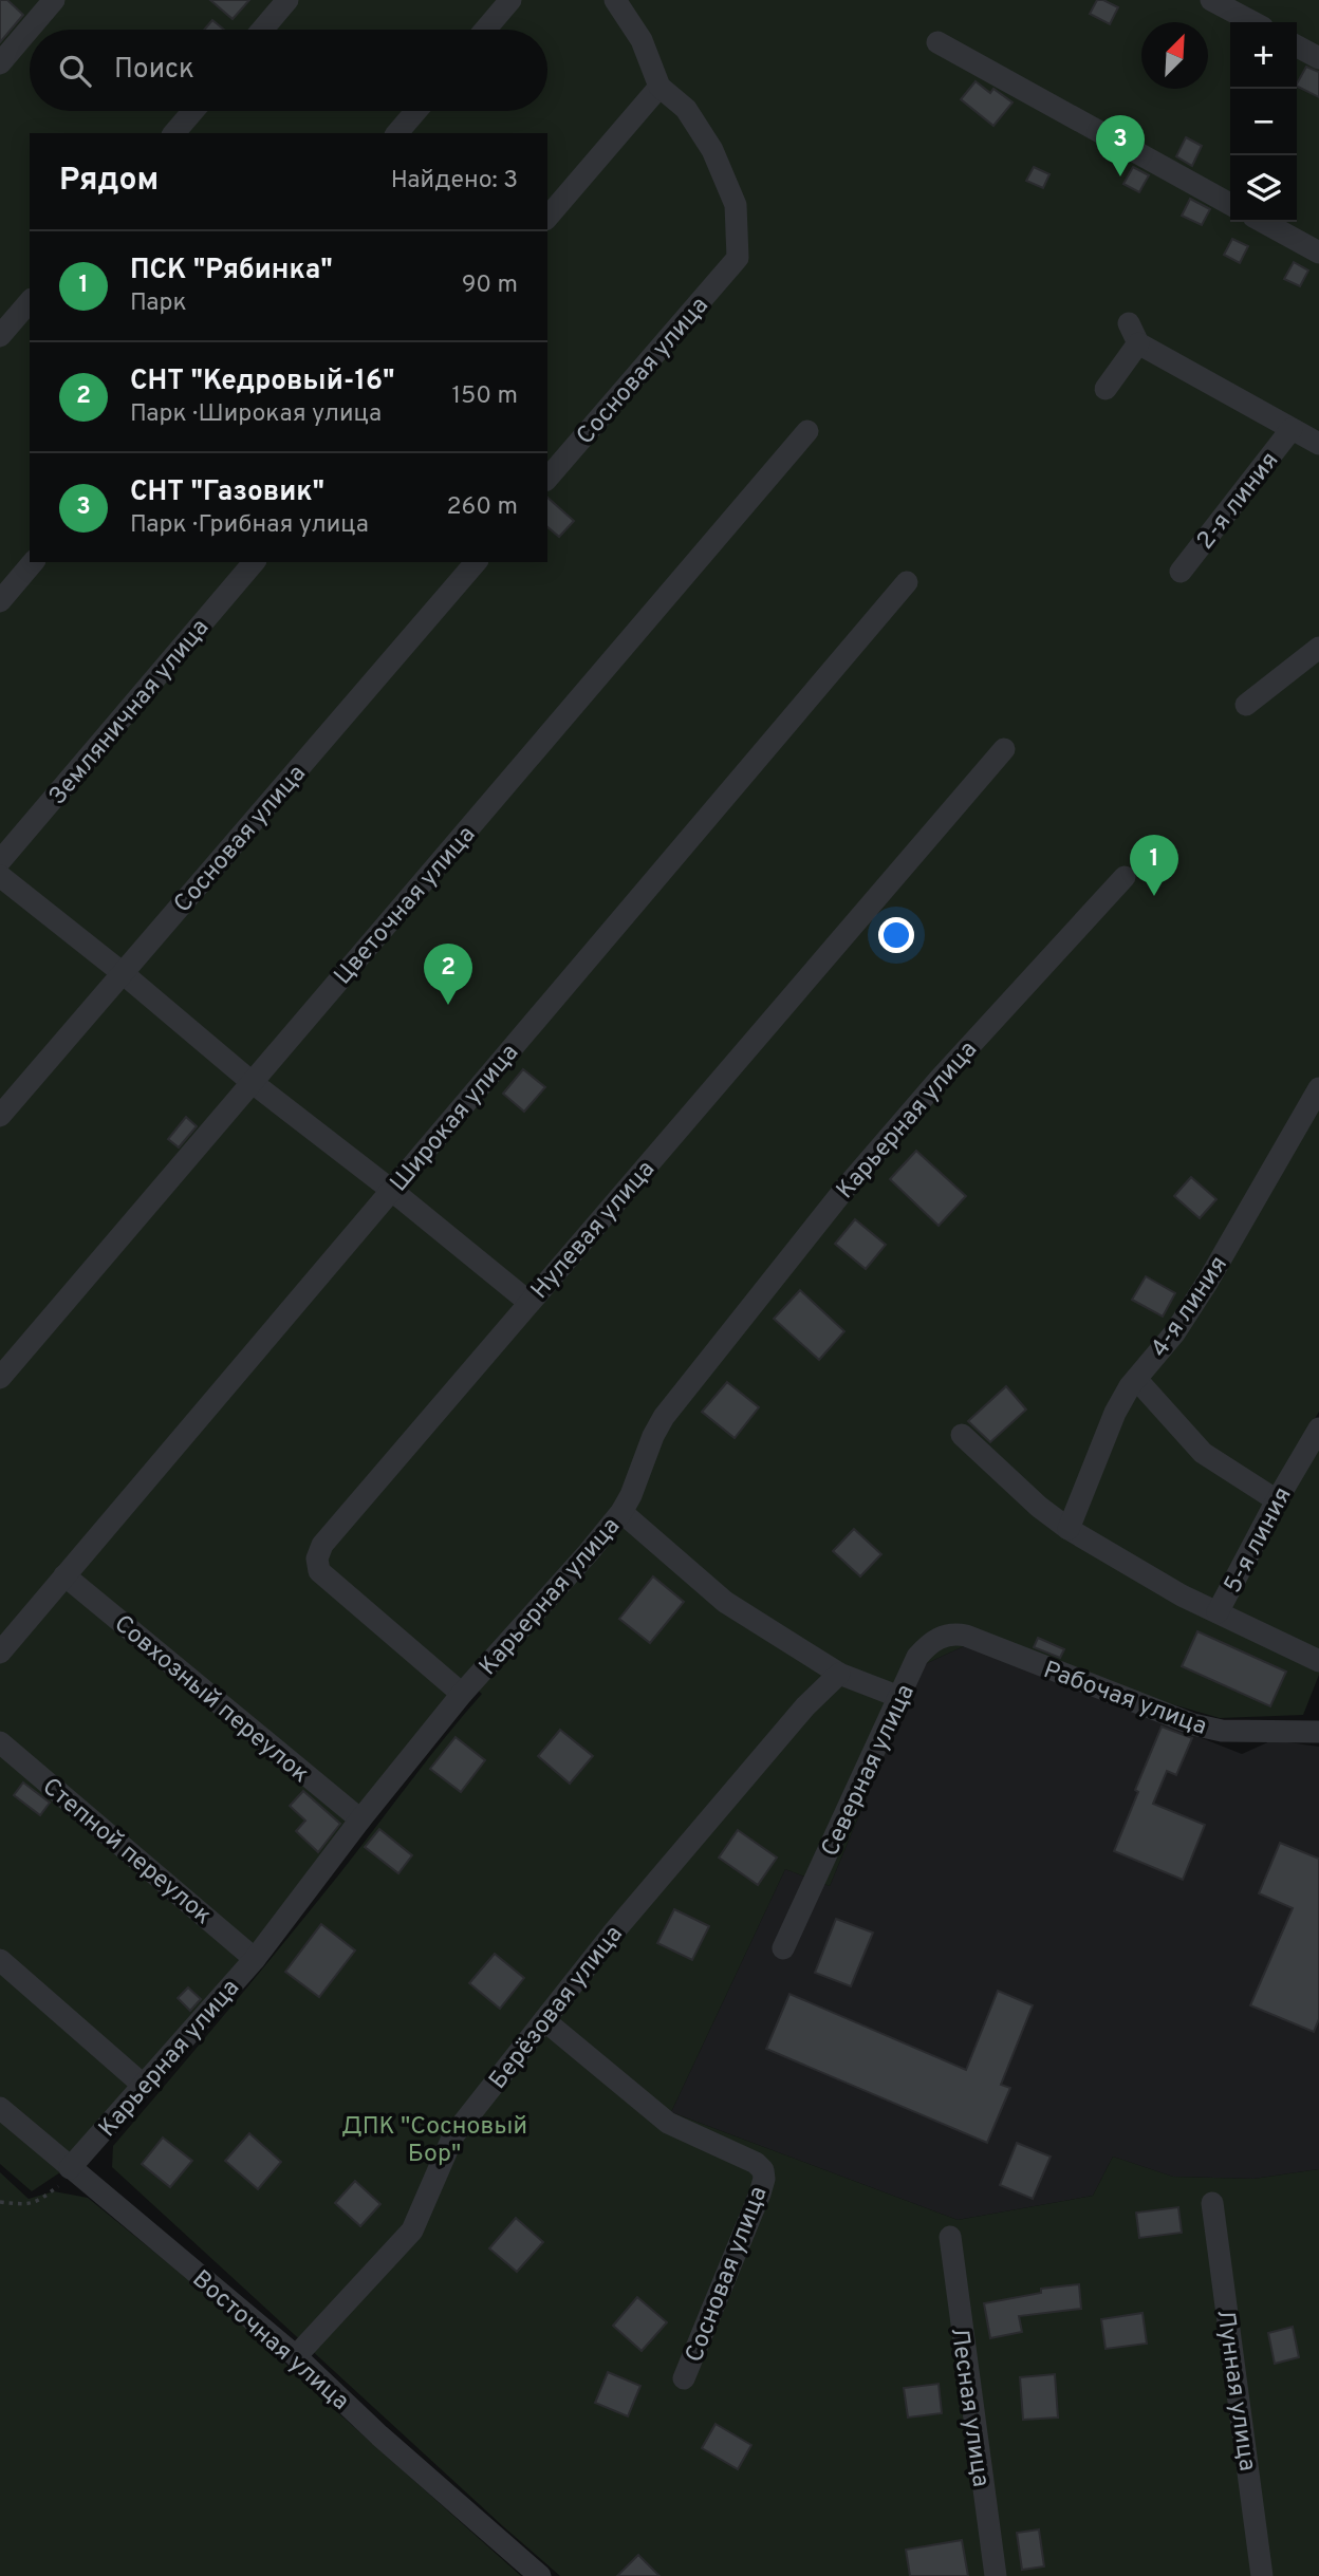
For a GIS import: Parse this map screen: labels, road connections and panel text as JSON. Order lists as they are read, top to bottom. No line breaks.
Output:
{"streets":{"street":["Сосновая улица","2-я линия","Земляничная улица","Цветочная улица","Широкая улица","Карьерная улица","Нулевая улица","4-я линия","5-я линия","Рабочая улица","Совхозный переулок","Северная улица","Степной переулок","Берёзовая улица","Восточная улица","Лунная улица","Лесная улица"]},"crossings":[["Сосновая улица","Берёзовая улица"],["Широкая улица","Совхозный переулок"],["Карьерная улица","Нулевая улица"],["Карьерная улица","Совхозный переулок"],["Карьерная улица","Степной переулок"],["Карьерная улица","Восточная улица"],["Рабочая улица","Северная улица"],["Берёзовая улица","Восточная улица"]],"parks":["ДПК \"Сосновый Бор\""],"north":"top right","page":{"map_buttons":["+","−"],"search":"Поиск","pins":["3","1","2"],"heading":["Рядом","Найдено: 3"],"list":[{"mark":"1","name":"ПСК \"Рябинка\"","note":"Парк","value":"90 m"},{"mark":"2","name":"СНТ \"Кедровый-16\"","note":"Парк · Широкая улица","value":"150 m"},{"mark":"3","name":"СНТ \"Газовик\"","note":"Парк · Грибная улица","value":"260 m"}]}}
